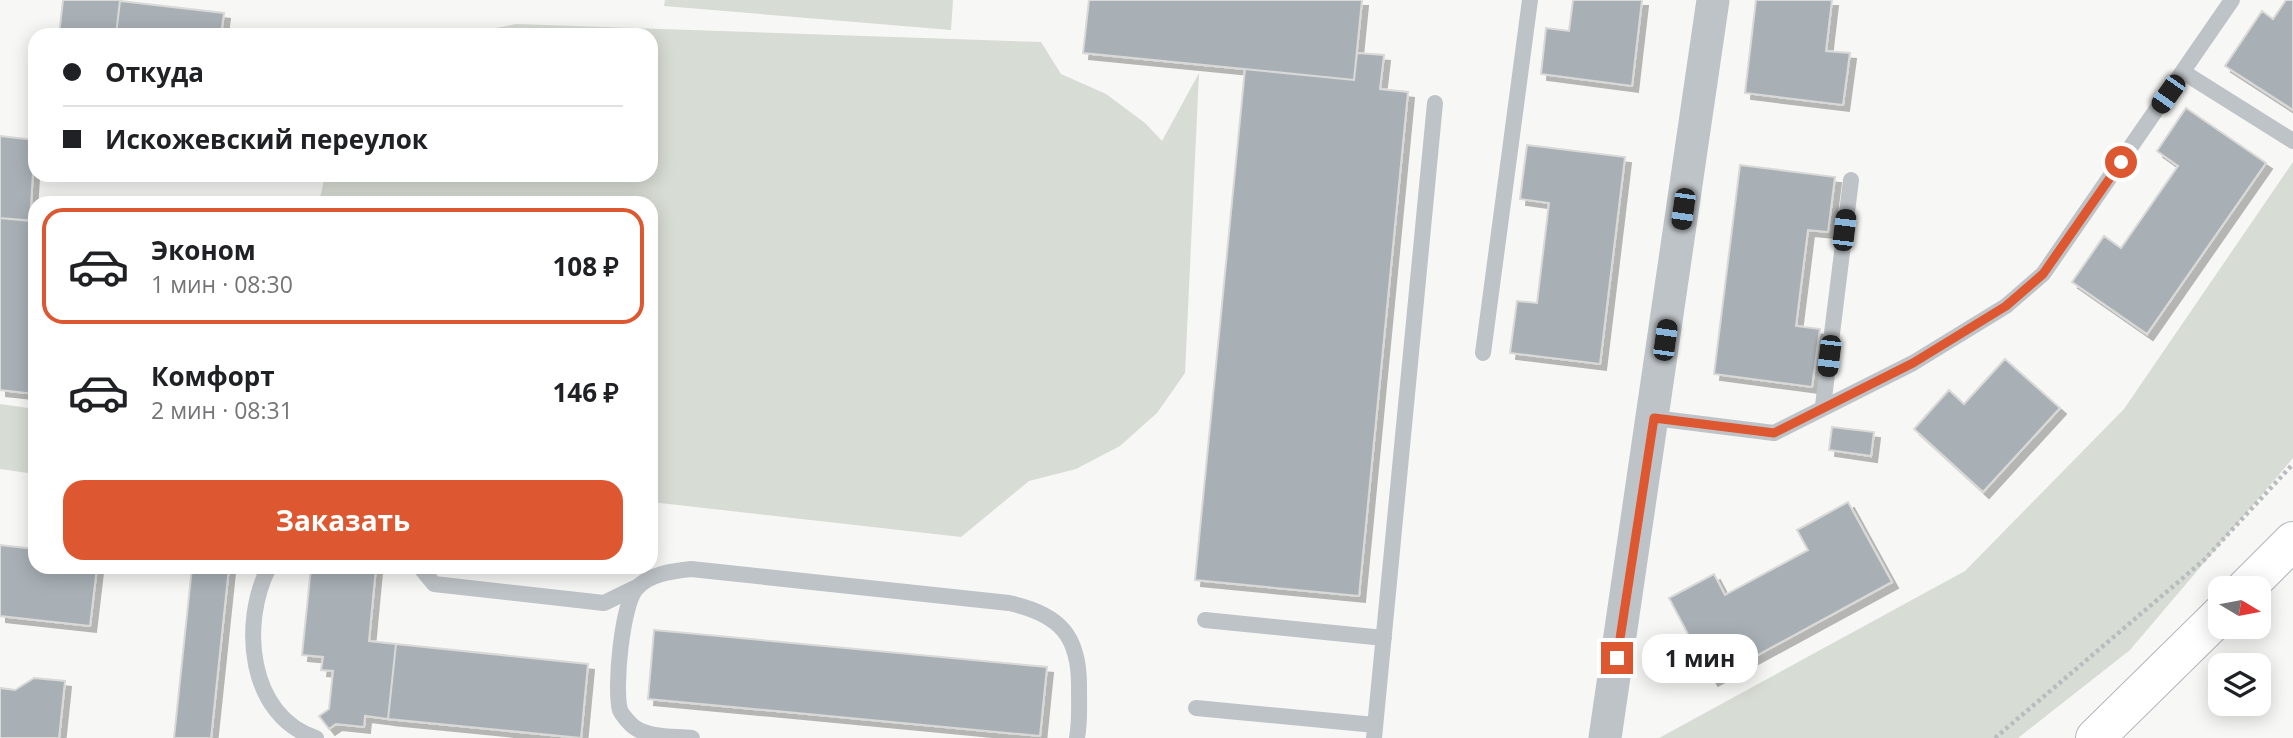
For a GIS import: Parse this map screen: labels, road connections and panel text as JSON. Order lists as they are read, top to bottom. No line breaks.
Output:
{"north":"right","page":{"banner":["Откуда","Искожевский переулок"],"list":[{"name":"Эконом","note":"1 мин · 08:30","value":"108 ₽"},{"name":"Комфорт","note":"2 мин · 08:31","value":"146 ₽"}],"buttons":"Заказать","bubble":"1 мин"}}
